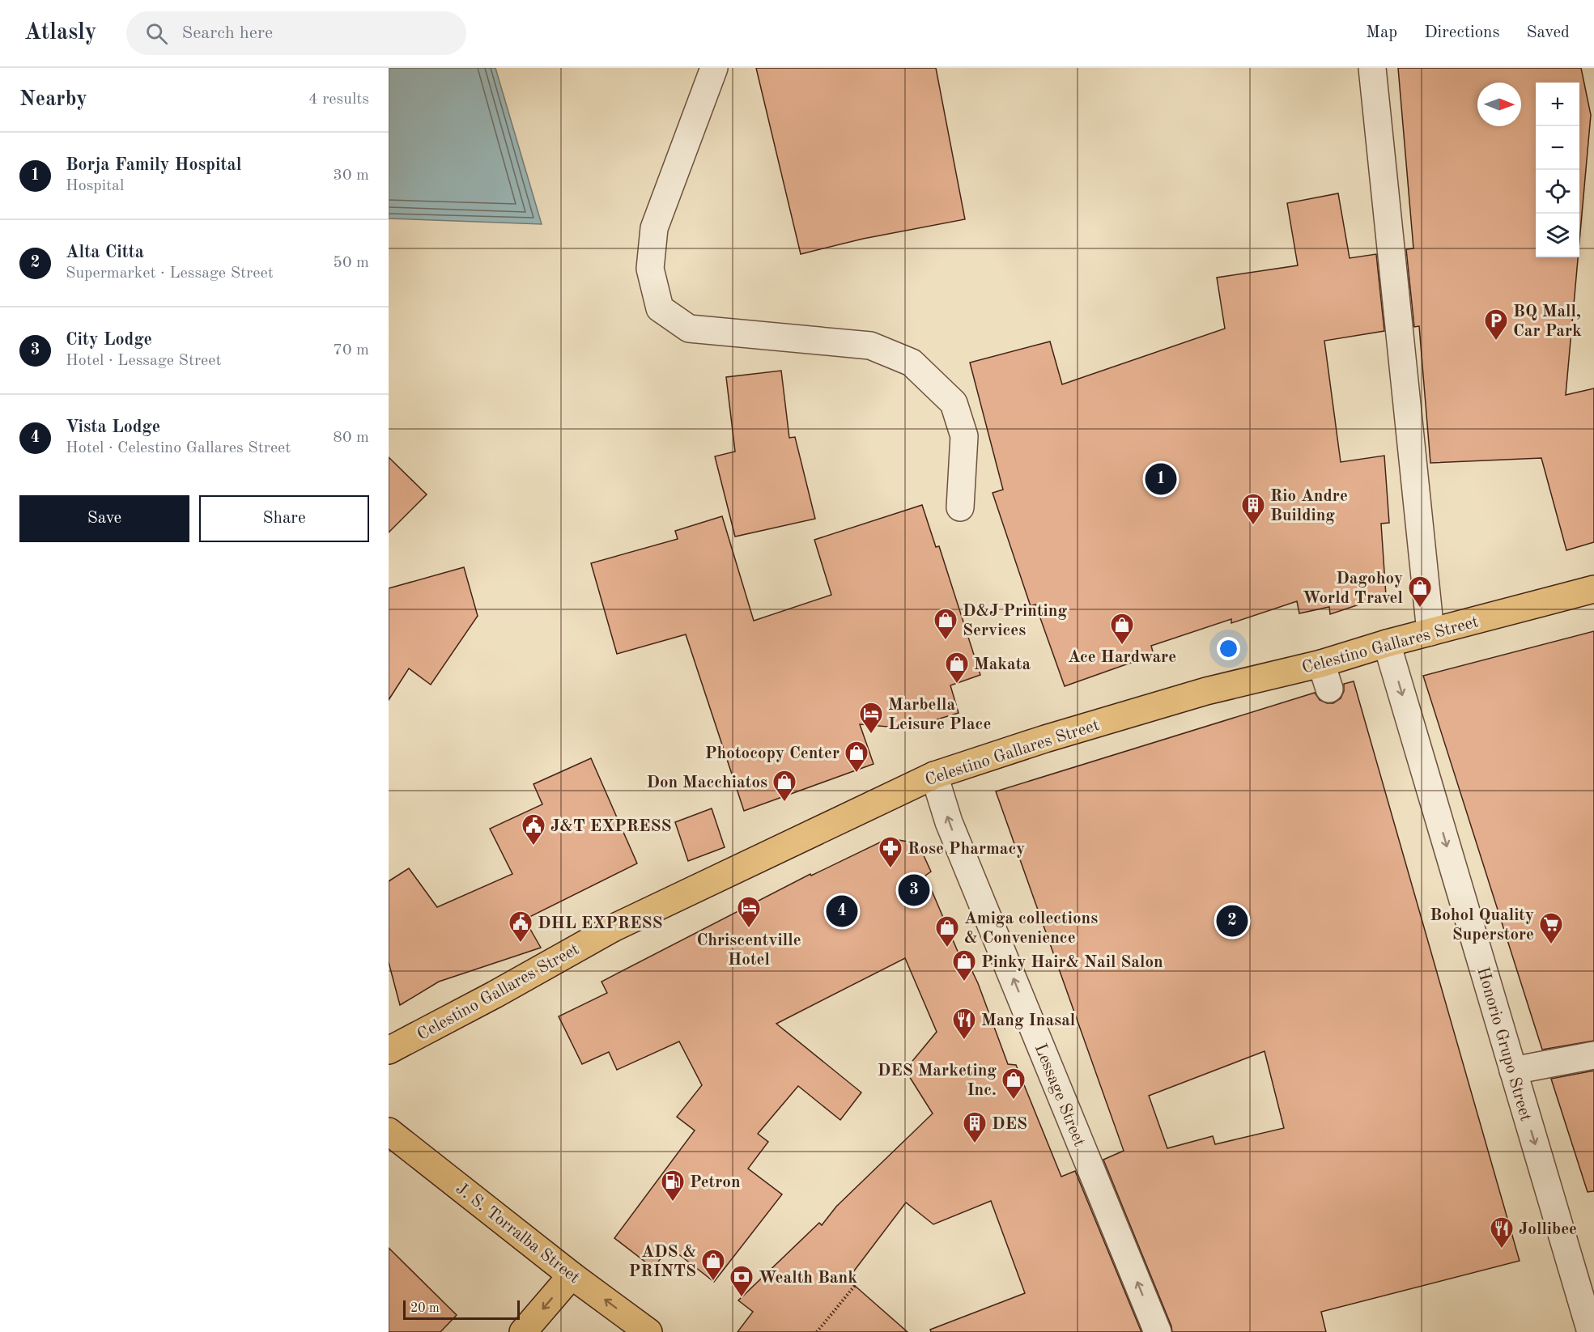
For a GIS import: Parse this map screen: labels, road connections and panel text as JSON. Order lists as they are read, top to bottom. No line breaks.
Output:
{"streets":{"main road":["Celestino Gallares Street","J. S. Torralba Street"],"street":["Honorio Grupo Street","Lessage Street"]},"crossings":[["Celestino Gallares Street","Honorio Grupo Street"],["Celestino Gallares Street","Lessage Street"]],"one_way":["Honorio Grupo Street","Lessage Street"],"places":{"parking":["BQ Mall, Car Park"],"building":["Rio Andre Building","DES"],"shop":["Dagohoy World Travel","D&J Printing Services","Ace Hardware","Makata","Photocopy Center","Don Macchiatos","Amiga collections & Convenience","Pinky Hair& Nail Salon","DES Marketing Inc.","ADS & PRINTS"],"hotel":["Marbella Leisure Place","Chriscentville Hotel"],"public building":["J&T EXPRESS","DHL EXPRESS"],"pharmacy":["Rose Pharmacy"],"supermarket":["Bohol Quality Superstore"],"restaurant":["Mang Inasal","Jollibee"],"fuel station":["Petron"],"bank":["Wealth Bank"]},"scale_bar":"20 m","north":"right","page":{"header":"Atlasly","search":"Search here","nav":["Map","Directions","Saved"],"heading":["Nearby","4 results"],"map_buttons":["+","−"],"list":[{"mark":"1","name":"Borja Family Hospital","note":"Hospital","value":"30 m"},{"mark":"2","name":"Alta Citta","note":"Supermarket · Lessage Street","value":"50 m"},{"mark":"3","name":"City Lodge","note":"Hotel · Lessage Street","value":"70 m"},{"mark":"4","name":"Vista Lodge","note":"Hotel · Celestino Gallares Street","value":"80 m"}],"pins":["1","3","4","2"],"buttons":["Save","Share"],"scale":"20 m"}}
